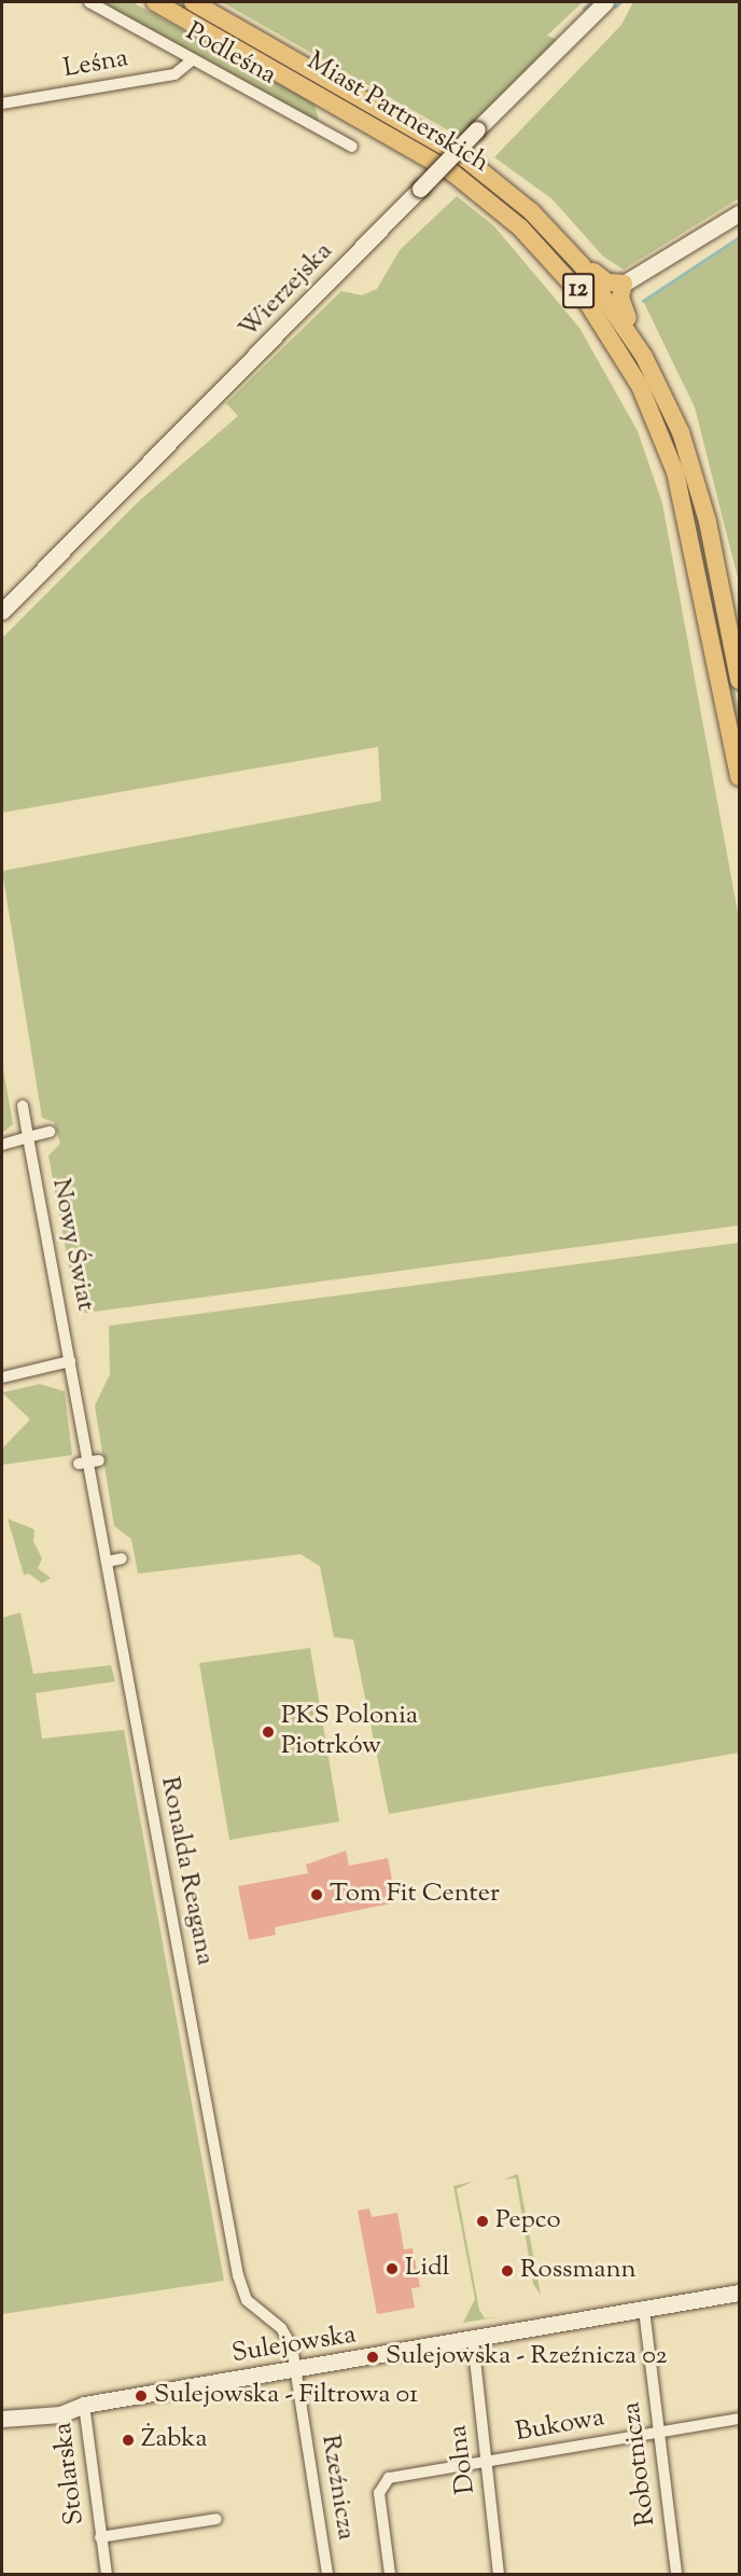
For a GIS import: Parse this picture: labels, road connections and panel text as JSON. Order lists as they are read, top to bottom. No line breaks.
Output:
{"streets":{"main road":["Miast Partnerskich","12"],"street":["Podleśna","Leśna","Wierzejska","Nowy Świat","Ronalda Reagana","Sulejowska","Bukowa","Dolna","Robotnicza","Stolarska","Rzeźnicza"]},"crossings":[["Podleśna","Leśna"],["Nowy Świat","Ronalda Reagana"],["Ronalda Reagana","Sulejowska"],["Ronalda Reagana","Rzeźnicza"],["Sulejowska","Dolna"],["Sulejowska","Robotnicza"],["Sulejowska","Stolarska"],["Sulejowska","Rzeźnicza"],["Bukowa","Dolna"],["Bukowa","Robotnicza"]],"places":["PKS Polonia Piotrków","Tom Fit Center","Pepco","Lidl","Rossmann","Sulejowska - Rzeźnicza 02","Sulejowska - Filtrowa 01","Żabka"]}
